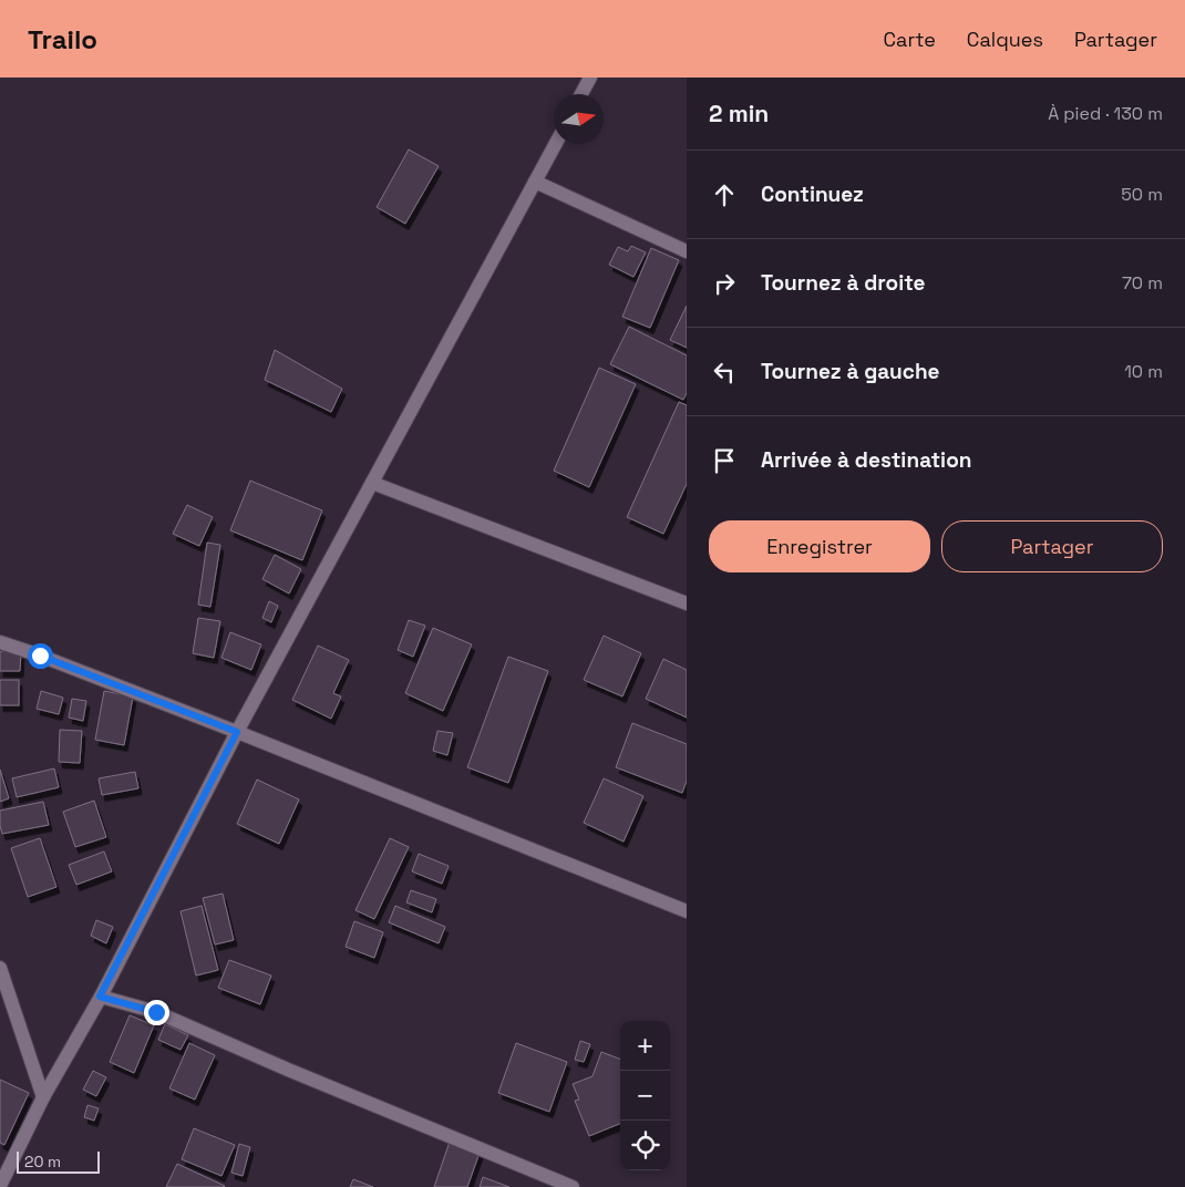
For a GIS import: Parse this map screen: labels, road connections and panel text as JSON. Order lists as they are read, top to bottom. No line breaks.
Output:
{"scale_bar":"20 m","north":"right","page":{"header":"Trailo","nav":["Carte","Calques","Partager"],"heading":["2 min","À pied · 130 m"],"list":[["Continuez","50 m"],["Tournez à droite","70 m"],["Tournez à gauche","10 m"],"Arrivée à destination"],"buttons":["Enregistrer","Partager"],"map_buttons":["+","−"],"scale":"20 m"}}
